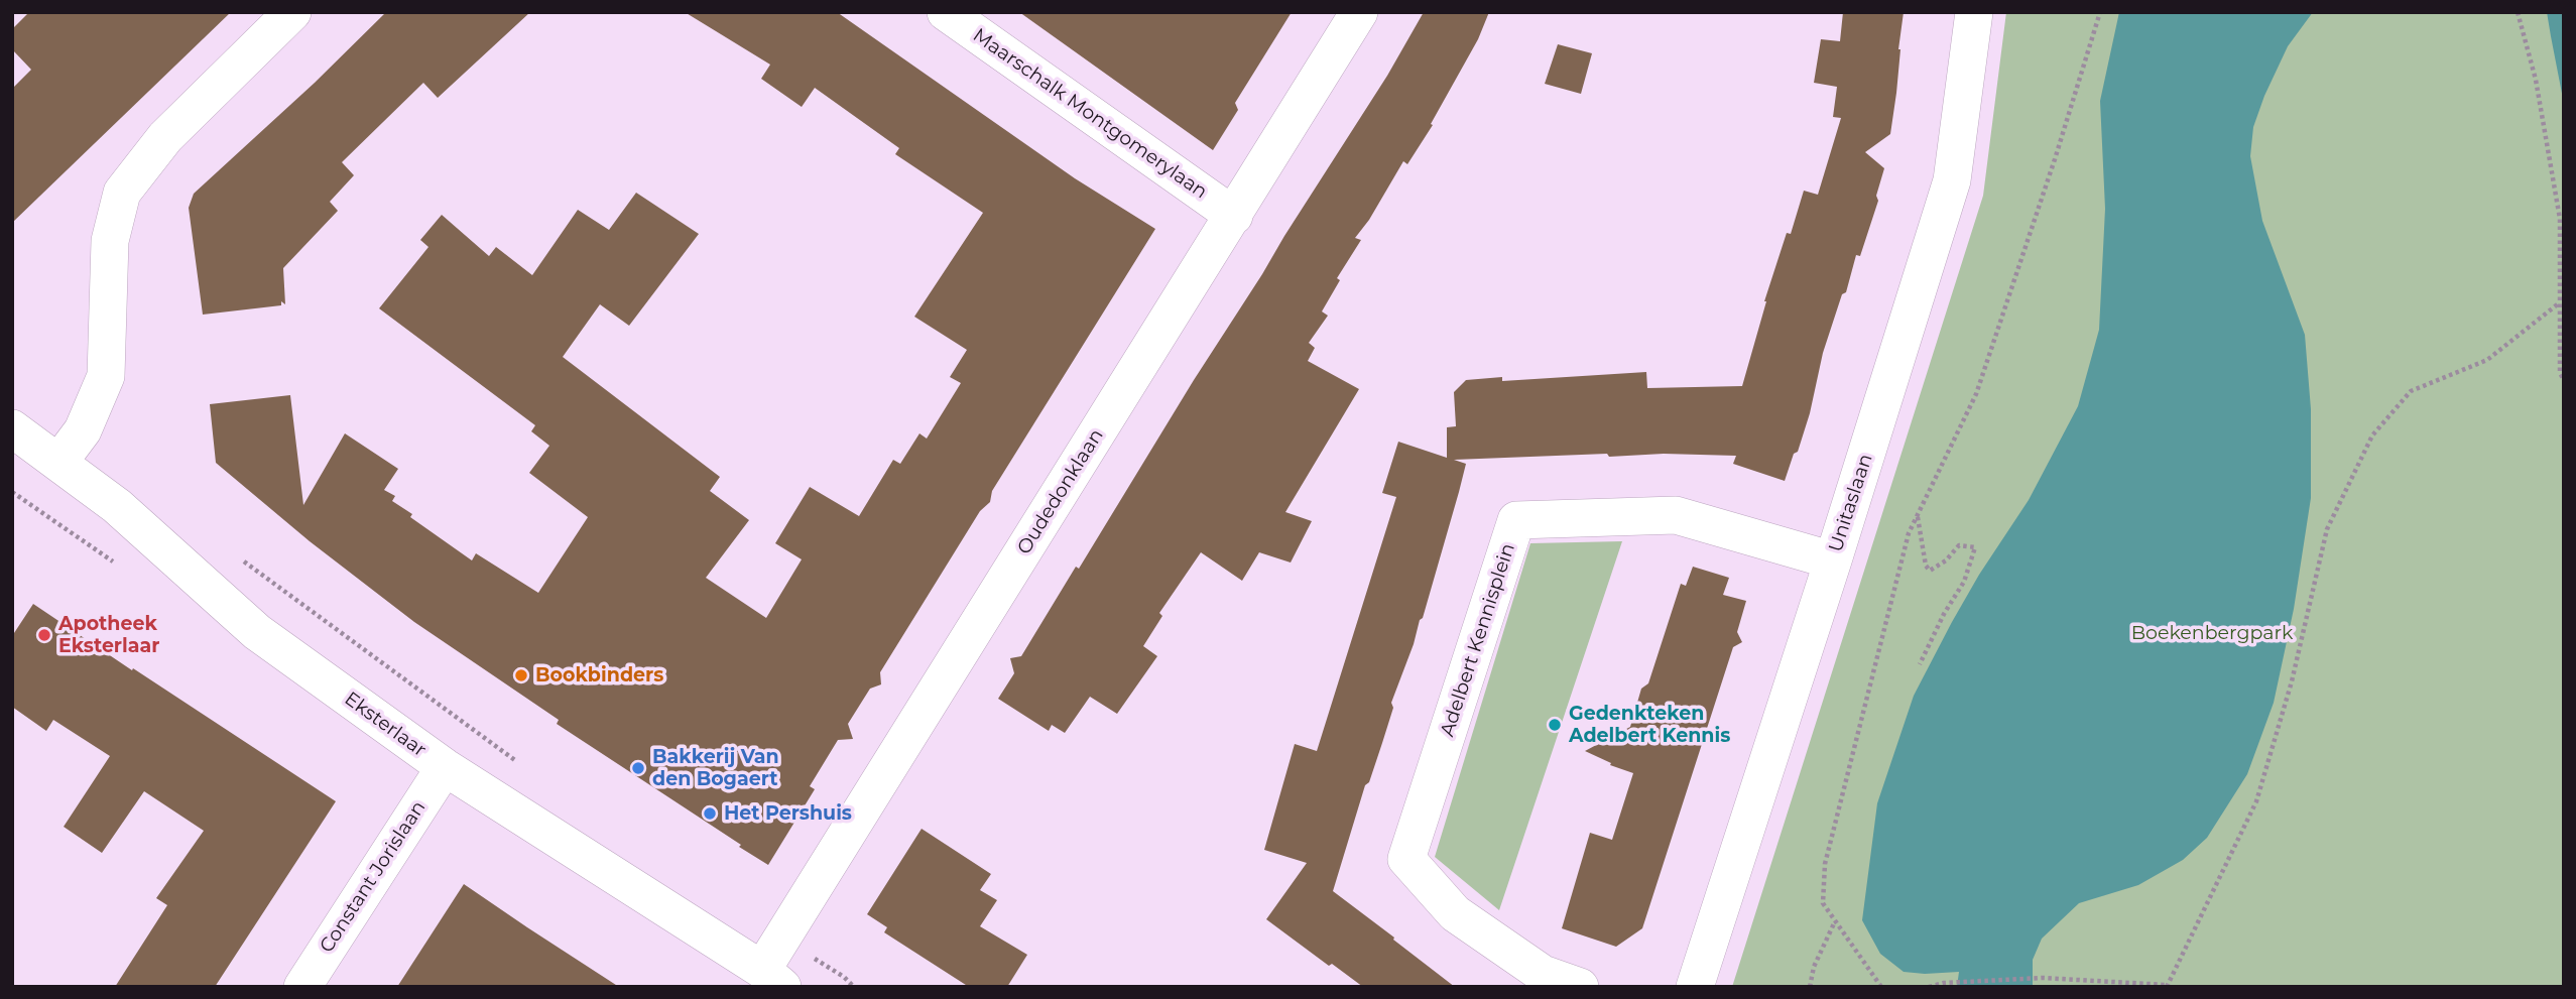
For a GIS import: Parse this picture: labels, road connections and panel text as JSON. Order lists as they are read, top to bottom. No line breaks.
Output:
{"streets":{"street":["Maarschalk Montgomerylaan","Oudedonklaan","Unitaslaan","Adelbert Kennisplein","Eksterlaar","Constant Jorislaan"]},"crossings":[["Maarschalk Montgomerylaan","Oudedonklaan"],["Oudedonklaan","Eksterlaar"],["Unitaslaan","Adelbert Kennisplein"],["Eksterlaar","Constant Jorislaan"]],"parks":["Boekenbergpark"],"places":["Apotheek Eksterlaar","Bookbinders","Gedenkteken Adelbert Kennis","Bakkerij Van den Bogaert","Het Pershuis"]}
